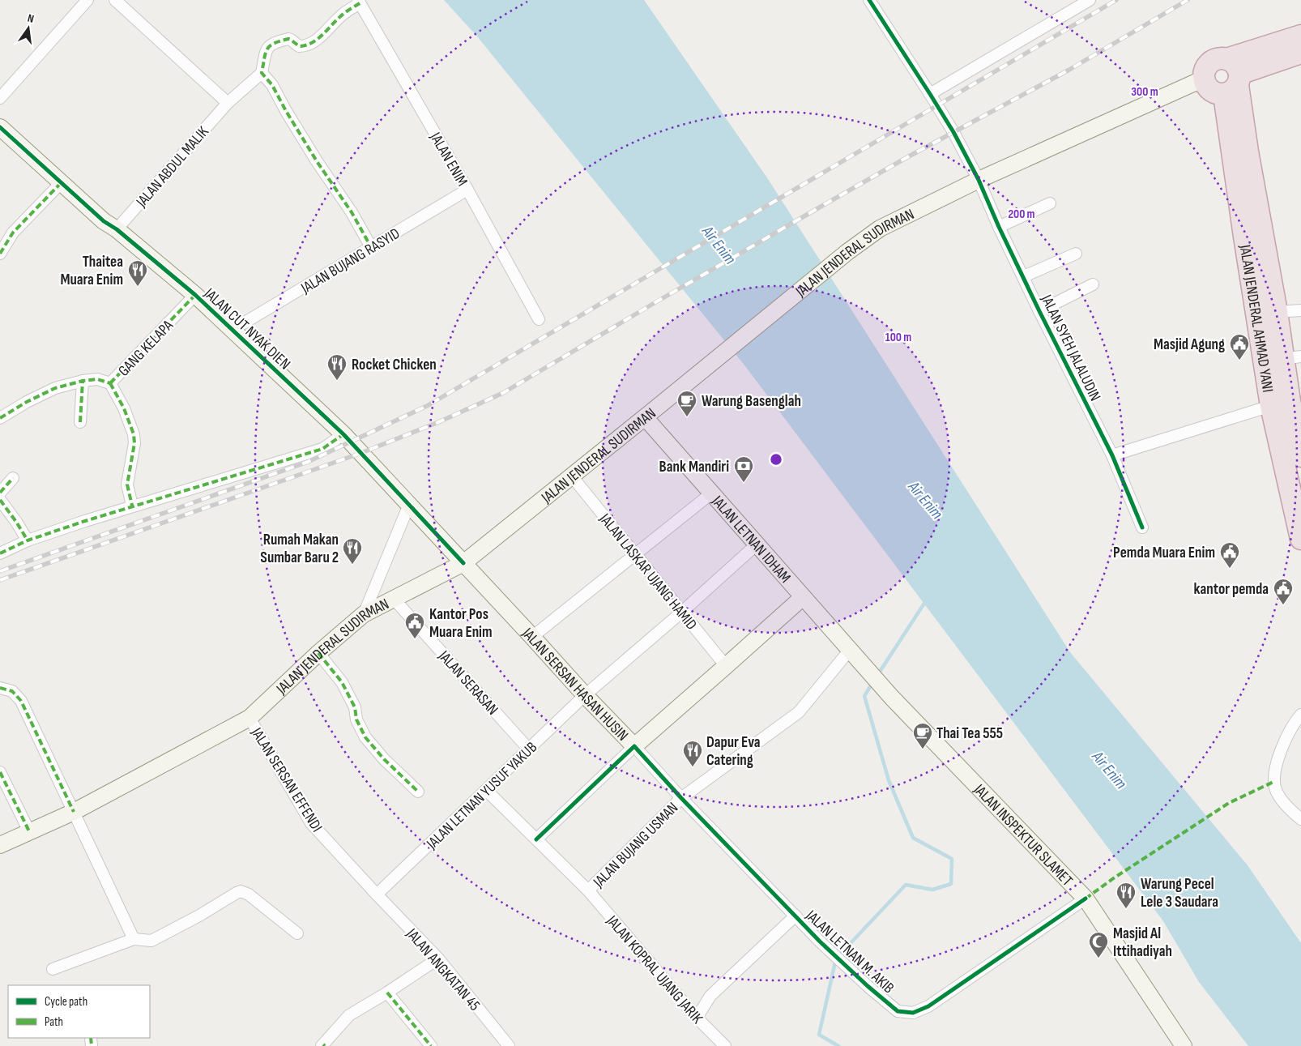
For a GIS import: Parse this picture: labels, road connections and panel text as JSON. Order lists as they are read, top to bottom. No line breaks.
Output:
{"streets":{"highway":["JALAN JENDERAL AHMAD YANI"],"main road":["JALAN JENDERAL SUDIRMAN","JALAN CUT NYAK DIEN","JALAN LETNAN IDHAM","JALAN SERSAN HASAN HUSIN","JALAN INSPEKTUR SLAMET"],"street":["JALAN ENIM","JALAN ABDUL MALIK","JALAN BUJANG RASYID","GANG KELAPA","JALAN SYEH JALALUDIN","JALAN LASKAR UJANG HAMID","JALAN SERASAN","JALAN SERSAN EFFENDI","JALAN LETNAN YUSUF YAKUB","JALAN BUJANG USMAN","JALAN LETNAN M. AKIB","JALAN ANGKATAN 45","JALAN KOPRAL UJANG JARIK"]},"crossings":[["JALAN ENIM","JALAN BUJANG RASYID"],["JALAN ABDUL MALIK","JALAN CUT NYAK DIEN"],["JALAN JENDERAL SUDIRMAN","JALAN CUT NYAK DIEN"],["JALAN JENDERAL SUDIRMAN","JALAN SYEH JALALUDIN"],["JALAN JENDERAL SUDIRMAN","JALAN LETNAN IDHAM"],["JALAN JENDERAL SUDIRMAN","JALAN LASKAR UJANG HAMID"],["JALAN JENDERAL SUDIRMAN","JALAN SERASAN"],["JALAN JENDERAL SUDIRMAN","JALAN SERSAN HASAN HUSIN"],["JALAN JENDERAL SUDIRMAN","JALAN SERSAN EFFENDI"],["JALAN BUJANG RASYID","JALAN CUT NYAK DIEN"],["JALAN CUT NYAK DIEN","GANG KELAPA"],["JALAN CUT NYAK DIEN","JALAN SERSAN HASAN HUSIN"],["JALAN LETNAN IDHAM","JALAN SERSAN HASAN HUSIN"],["JALAN LETNAN IDHAM","JALAN LETNAN YUSUF YAKUB"],["JALAN LETNAN IDHAM","JALAN INSPEKTUR SLAMET"],["JALAN LETNAN IDHAM","JALAN BUJANG USMAN"],["JALAN LASKAR UJANG HAMID","JALAN SERSAN HASAN HUSIN"],["JALAN LASKAR UJANG HAMID","JALAN LETNAN YUSUF YAKUB"],["JALAN SERASAN","JALAN LETNAN YUSUF YAKUB"],["JALAN SERSAN HASAN HUSIN","JALAN LETNAN YUSUF YAKUB"],["JALAN SERSAN HASAN HUSIN","JALAN LETNAN M. AKIB"],["JALAN SERSAN EFFENDI","JALAN LETNAN YUSUF YAKUB"],["JALAN SERSAN EFFENDI","JALAN ANGKATAN 45"],["JALAN LETNAN YUSUF YAKUB","JALAN ANGKATAN 45"],["JALAN LETNAN YUSUF YAKUB","JALAN KOPRAL UJANG JARIK"],["JALAN INSPEKTUR SLAMET","JALAN BUJANG USMAN"],["JALAN INSPEKTUR SLAMET","JALAN LETNAN M. AKIB"],["JALAN BUJANG USMAN","JALAN LETNAN M. AKIB"],["JALAN BUJANG USMAN","JALAN KOPRAL UJANG JARIK"]],"water":["Air Enim"],"places":{"restaurant":["Thaitea Muara Enim","Rocket Chicken","Rumah Makan Sumbar Baru 2","Dapur Eva Catering","Warung Pecel Lele 3 Saudara"],"public building":["Masjid Agung","Pemda Muara Enim","kantor pemda","Kantor Pos Muara Enim"],"cafe":["Warung Basenglah","Thai Tea 555"],"bank":["Bank Mandiri"],"mosque":["Masjid Al Ittihadiyah"]},"legend":["Cycle path","Path"],"north":"top","rings":["300 m","200 m","100 m"]}
